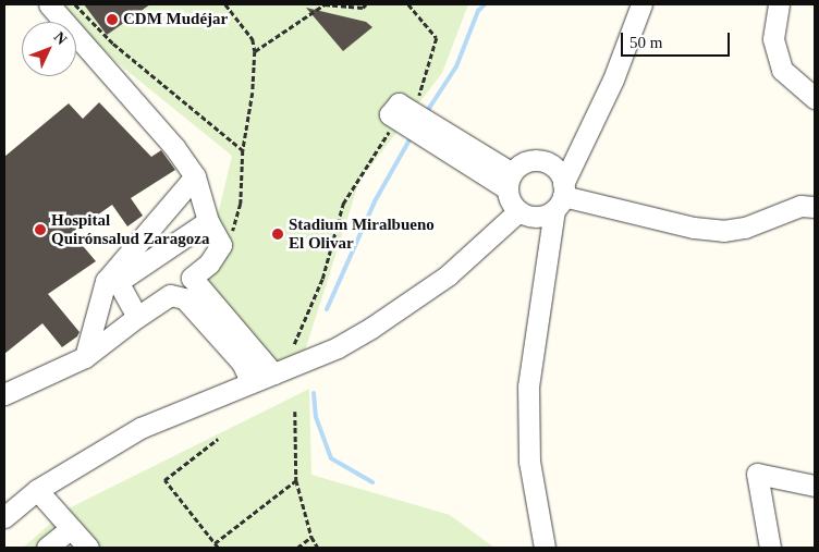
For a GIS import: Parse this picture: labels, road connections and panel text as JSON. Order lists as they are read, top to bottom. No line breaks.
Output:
{"places":["CDM Mudéjar","Hospital Quirónsalud Zaragoza","Stadium Miralbueno El Olivar"],"scale_bar":"50 m","north":"top right"}
